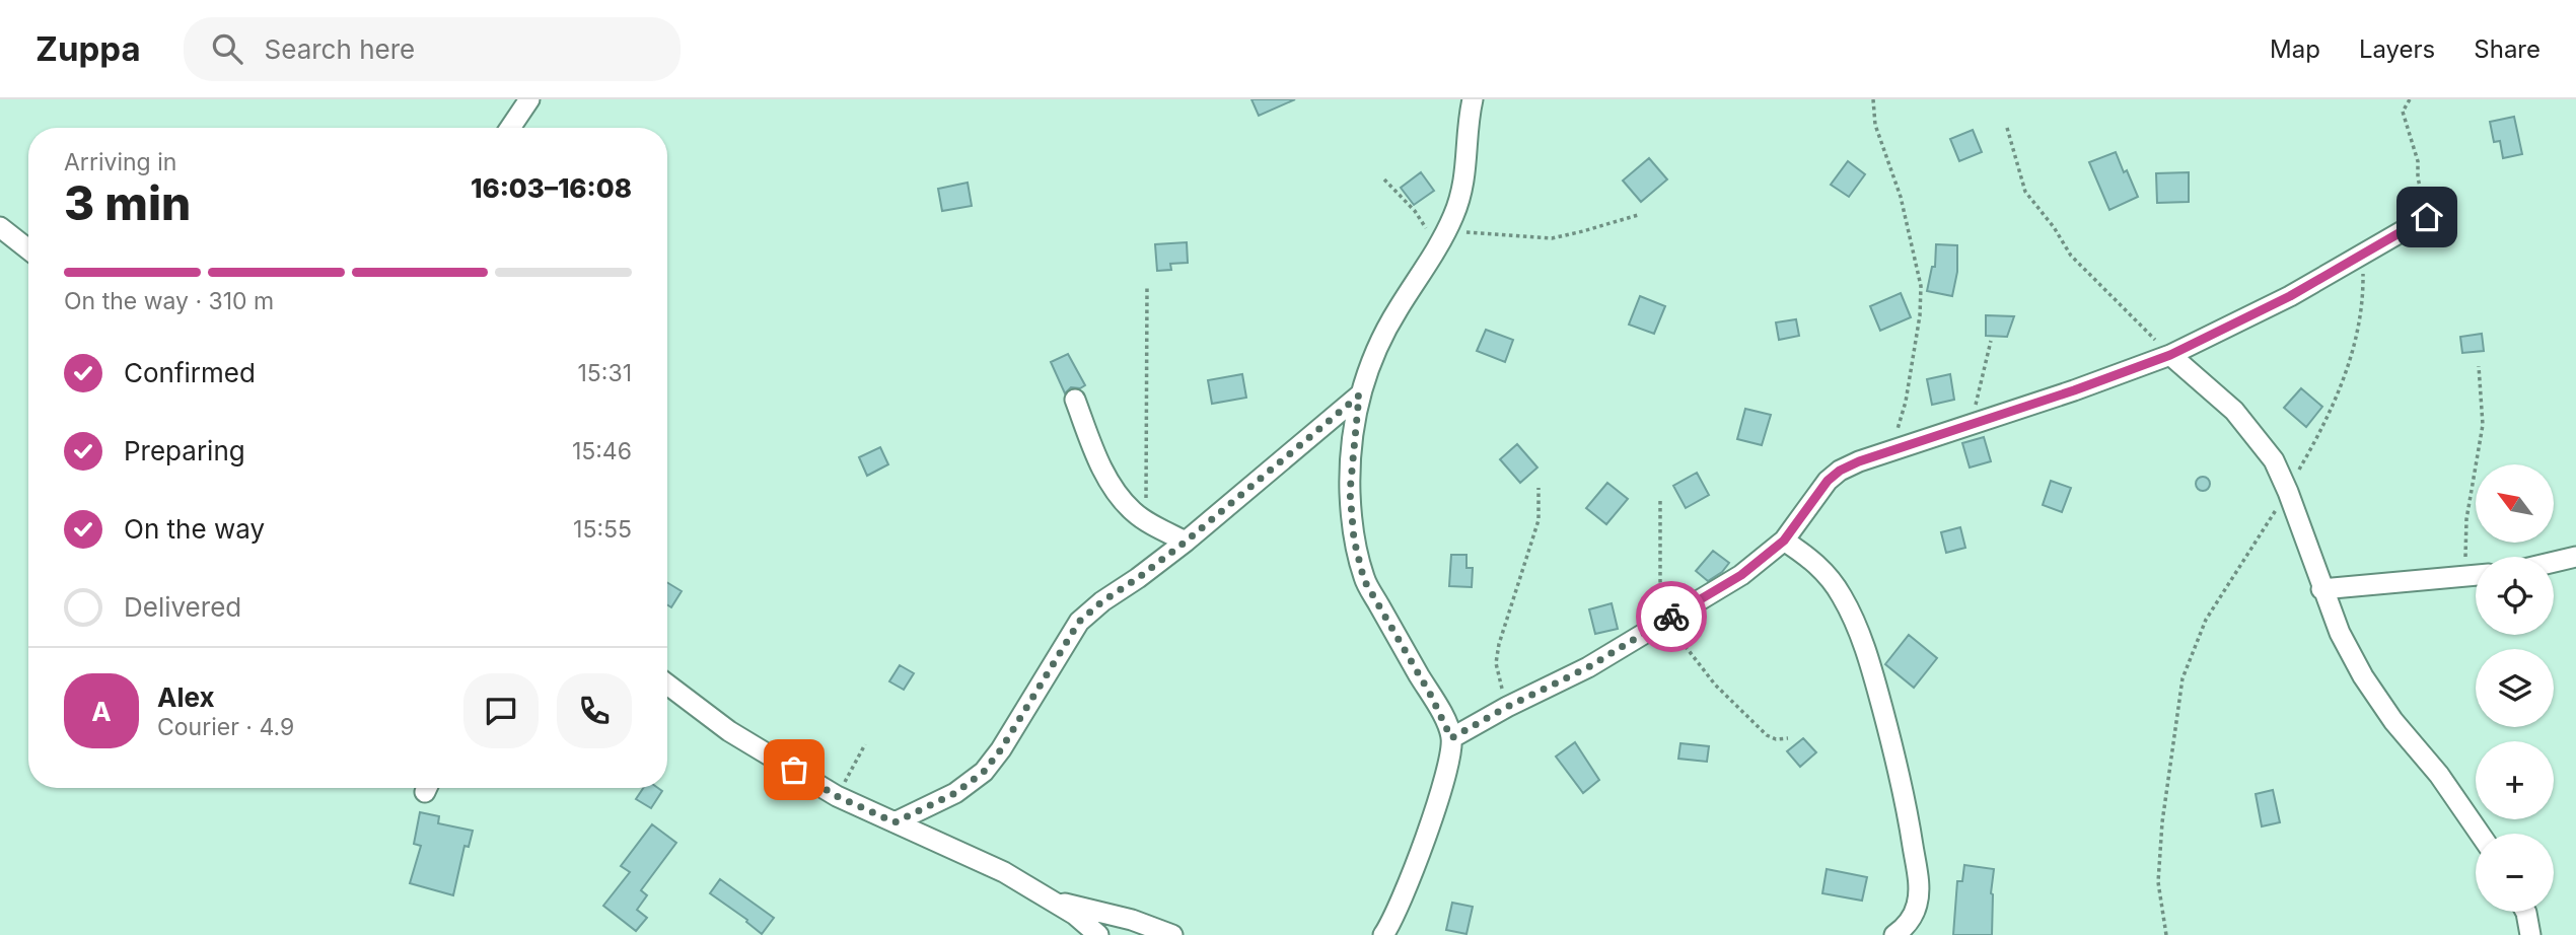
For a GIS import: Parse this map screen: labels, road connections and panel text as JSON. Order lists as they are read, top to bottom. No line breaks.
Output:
{"north":"top left","page":{"header":"Zuppa","search":"Search here","nav":["Map","Layers","Share"],"heading":["3 min","Arriving in","16:03–16:08"],"panel":["Alex","Courier · 4.9"],"bar":"On the way · 310 m","list":[["Confirmed","15:31"],["Preparing","15:46"],["On the way","15:55"],"Delivered"],"map_buttons":["+","−"],"round":"A"}}
